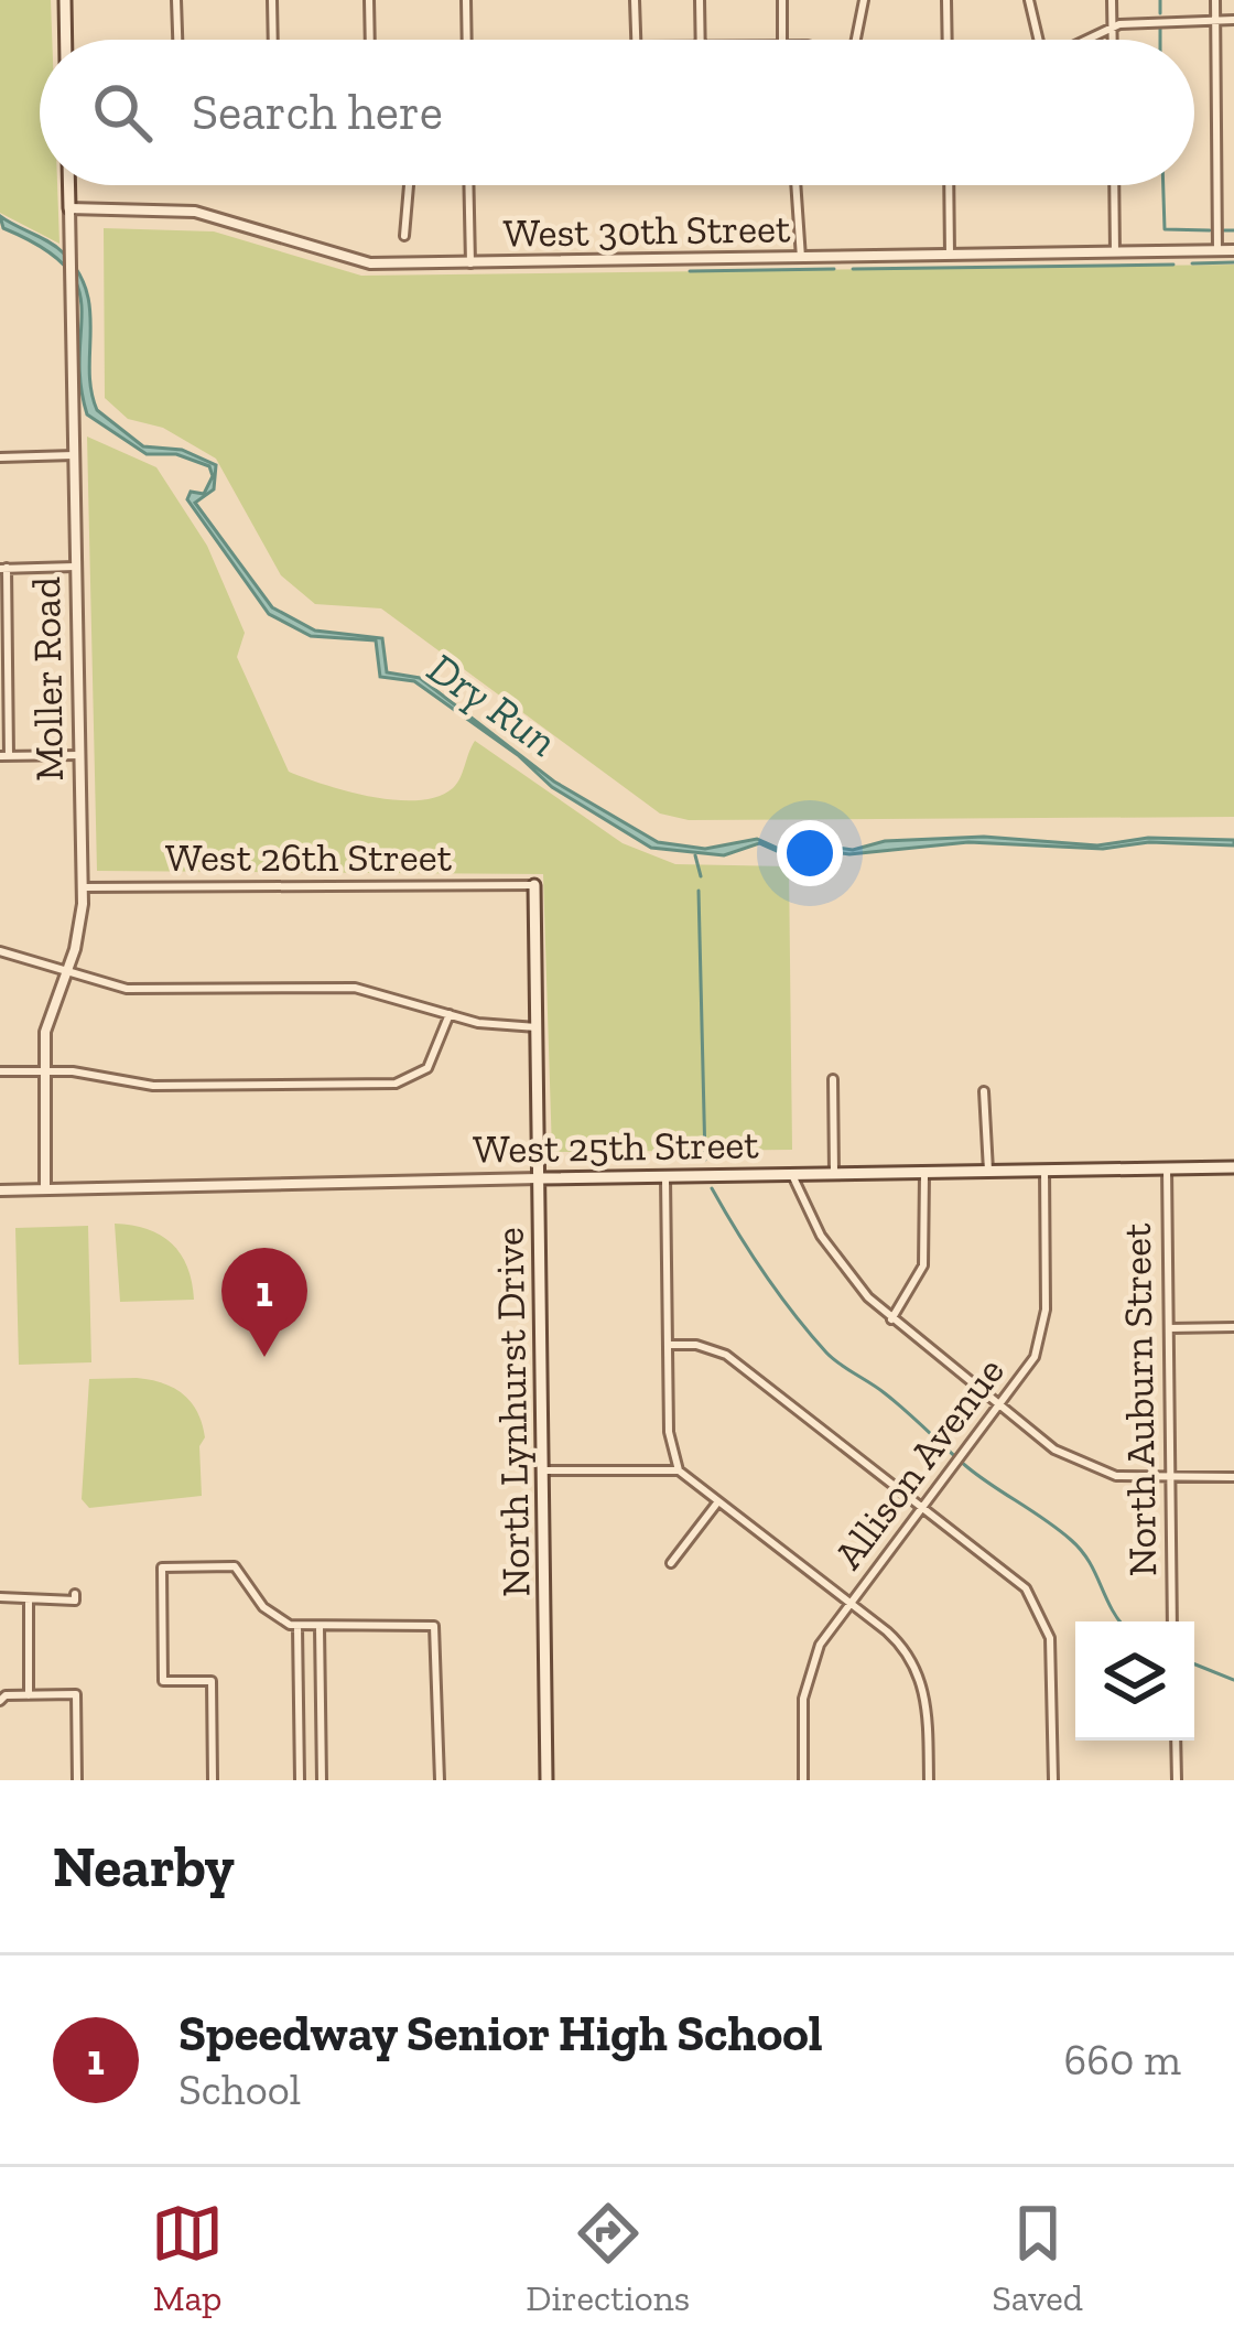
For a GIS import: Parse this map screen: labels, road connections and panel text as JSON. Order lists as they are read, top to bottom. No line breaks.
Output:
{"streets":{"main road":["Moller Road","West 25th Street","North Lynhurst Drive"],"street":["West 30th Street","West 26th Street","North Auburn Street","Allison Avenue"]},"crossings":[["West 30th Street","Moller Road"],["Moller Road","West 26th Street"],["Moller Road","West 25th Street"],["West 26th Street","North Lynhurst Drive"],["West 25th Street","North Auburn Street"],["West 25th Street","North Lynhurst Drive"],["West 25th Street","Allison Avenue"]],"water":["Dry Run"],"page":{"search":"Search here","pins":"1","heading":"Nearby","list":[{"mark":"1","name":"Speedway Senior High School","note":"School","value":"660 m"}],"nav":["Map","Directions","Saved"]}}
